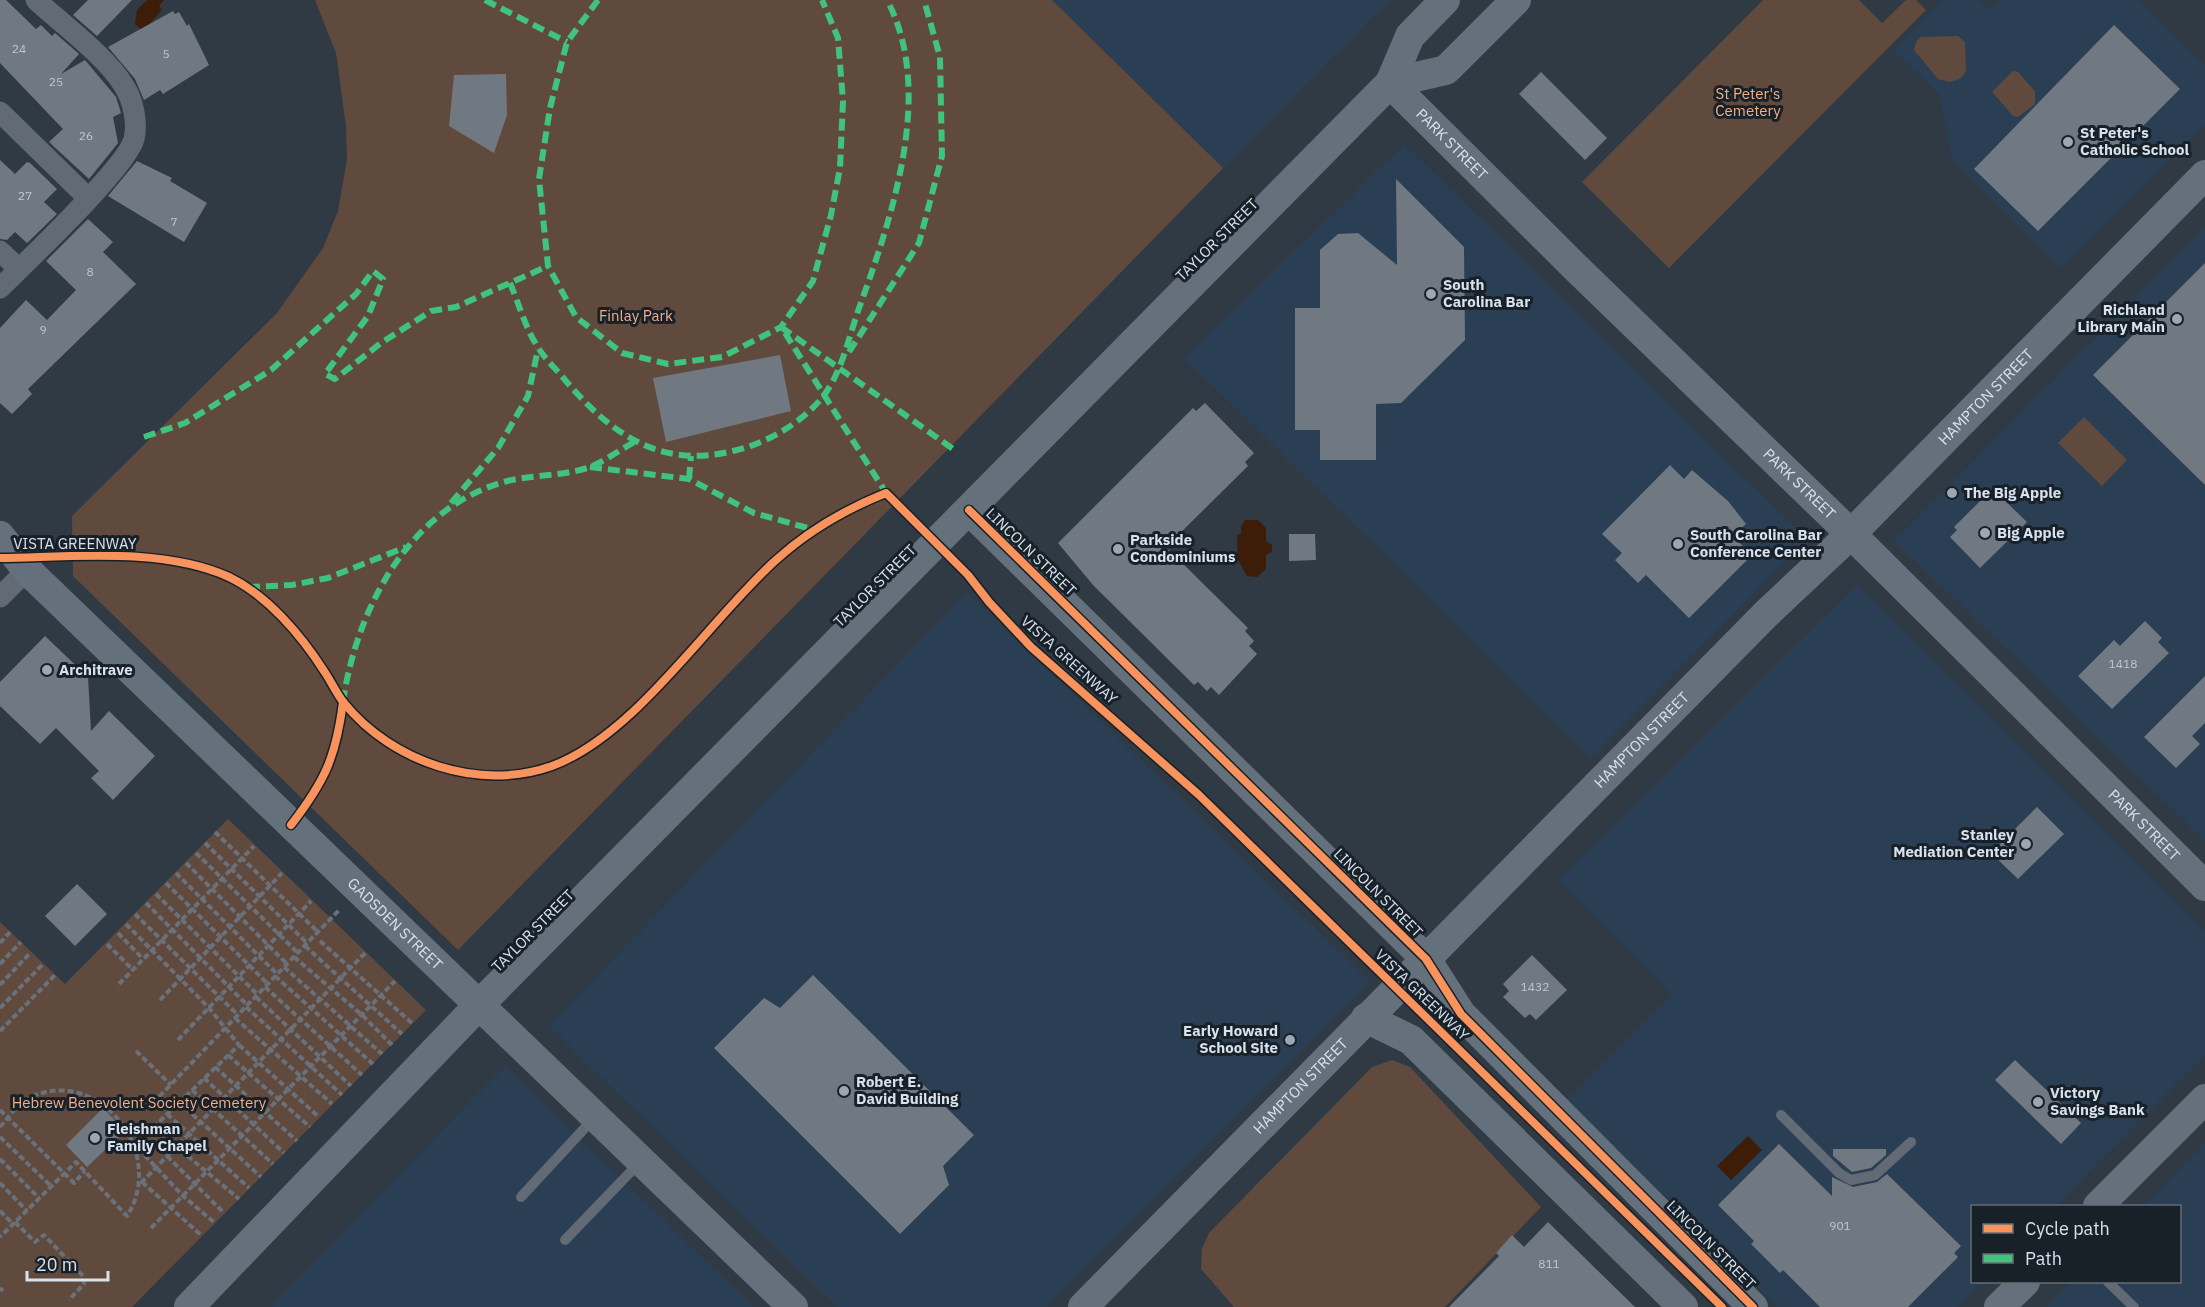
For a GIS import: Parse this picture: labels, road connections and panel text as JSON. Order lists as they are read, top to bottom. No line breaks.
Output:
{"streets":{"street":["PARK STREET","TAYLOR STREET","HAMPTON STREET","LINCOLN STREET","GADSDEN STREET"],"cycle path":["VISTA GREENWAY"]},"crossings":[["PARK STREET","TAYLOR STREET"],["PARK STREET","HAMPTON STREET"],["TAYLOR STREET","LINCOLN STREET"],["TAYLOR STREET","GADSDEN STREET"],["HAMPTON STREET","LINCOLN STREET"]],"parks":["St Peter's Cemetery","Finlay Park","Hebrew Benevolent Society Cemetery"],"places":["St Peter's Catholic School","South Carolina Bar","Richland Library Main","The Big Apple","Big Apple","South Carolina Bar Conference Center","Parkside Condominiums","Architrave","Stanley Mediation Center","Early Howard School Site","Robert E. David Building","Victory Savings Bank","Fleishman Family Chapel"],"house_numbers":["24","5","25","26","27","7","8","9","1418","1432","901","811"],"legend":["Cycle path","Path"],"scale_bar":"20 m"}
